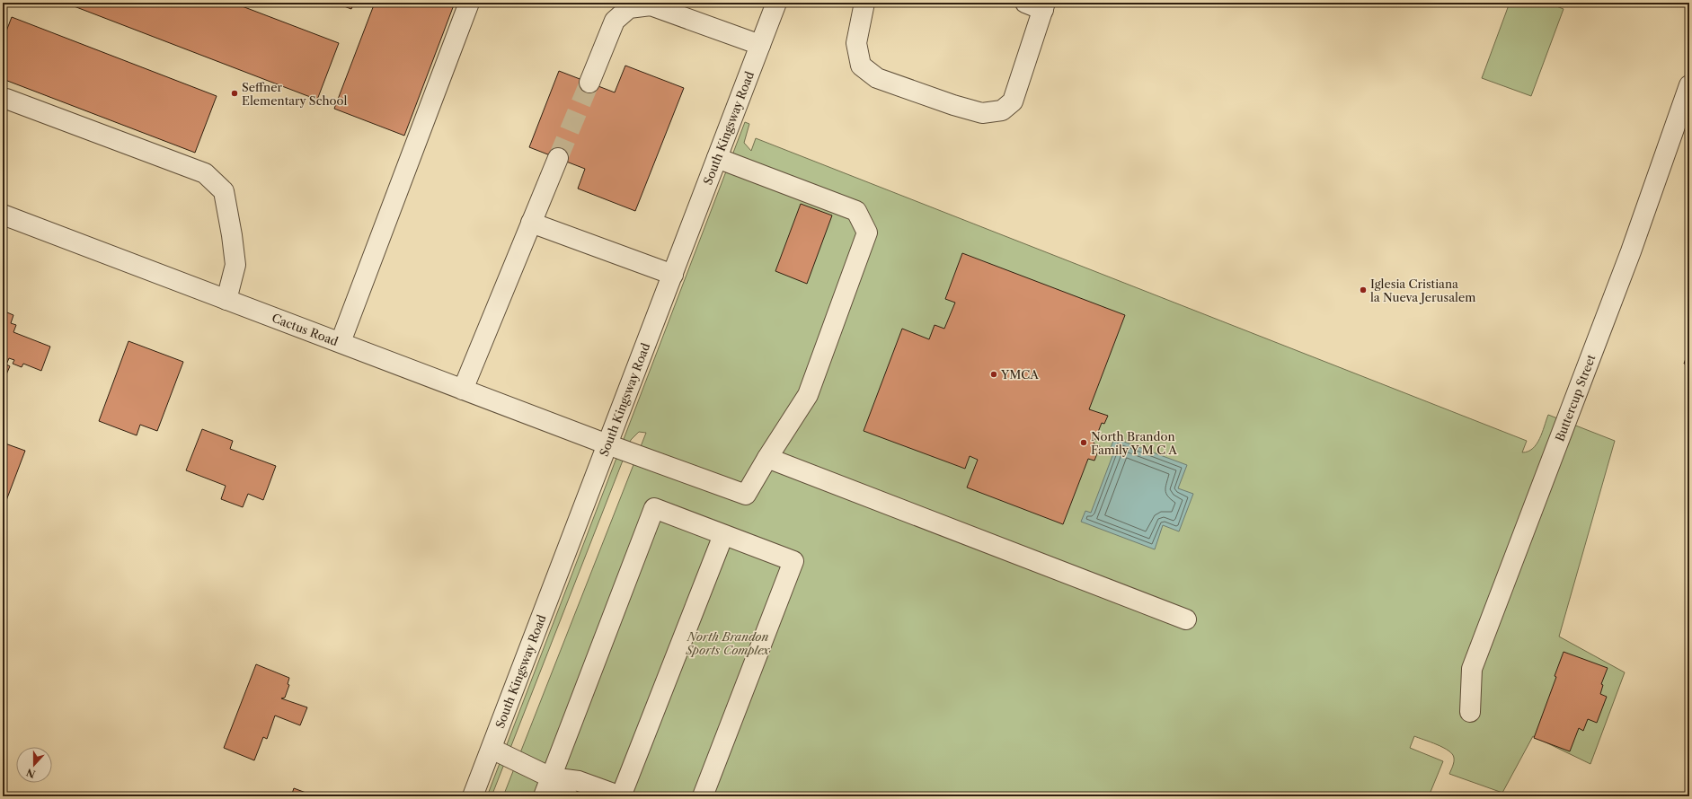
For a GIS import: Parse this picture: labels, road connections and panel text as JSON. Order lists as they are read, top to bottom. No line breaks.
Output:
{"streets":{"street":["South Kingsway Road","Cactus Road","Buttercup Street"]},"crossings":[["South Kingsway Road","Cactus Road"]],"parks":["North Brandon Sports Complex"],"places":["Seffner Elementary School","Iglesia Cristiana la Nueva Jerusalem","YMCA","North Brandon Family Y M C A"],"north":"bottom"}
